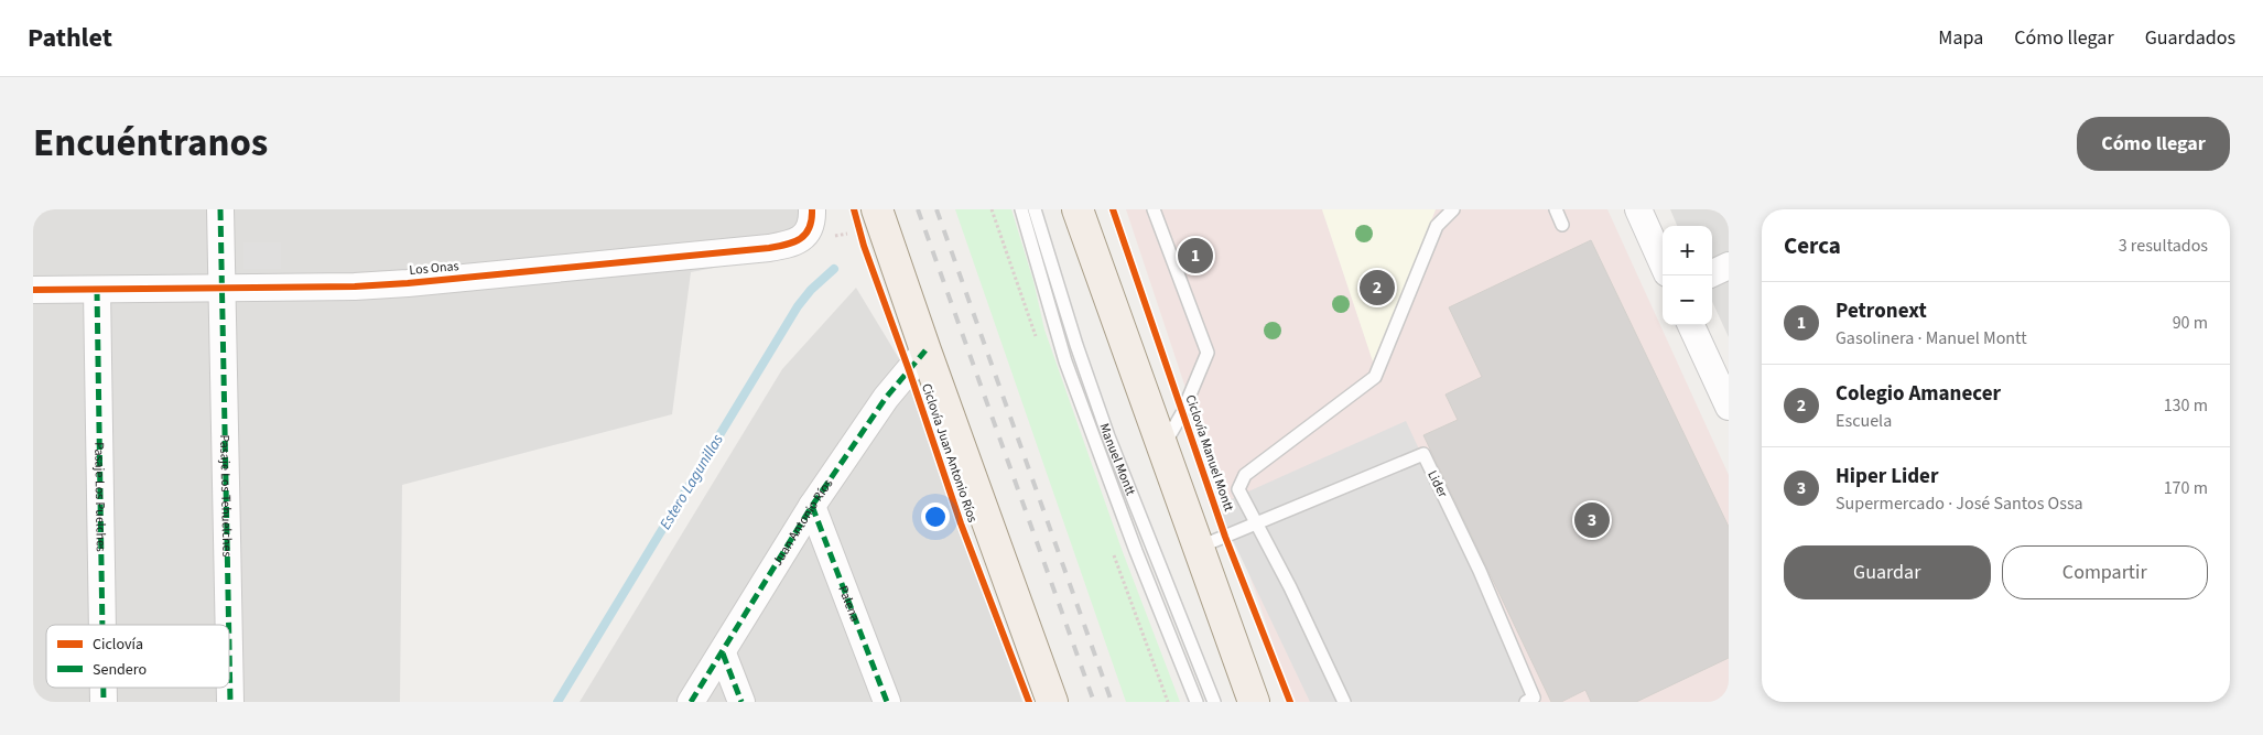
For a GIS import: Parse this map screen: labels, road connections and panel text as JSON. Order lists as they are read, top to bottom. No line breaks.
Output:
{"streets":{"street":["Los Onas","Pasaje Los Tehuelches","Pasaje Los Puelches","Juan Antonio Ríos","Palena"],"lane":["Manuel Montt","Lider"],"cycle path":["Ciclovía Juan Antonio Ríos","Ciclovía Manuel Montt"]},"crossings":[["Los Onas","Pasaje Los Tehuelches"],["Los Onas","Pasaje Los Puelches"],["Juan Antonio Ríos","Palena"]],"water":["Estero Lagunillas"],"legend":["Ciclovía","Sendero"],"page":{"header":"Pathlet","nav":["Mapa","Cómo llegar","Guardados"],"title":"Encuéntranos","buttons":["Cómo llegar",["Guardar","Compartir"]],"heading":["Cerca","3 resultados"],"map_buttons":["+","−"],"pins":["1","2","3"],"list":[{"mark":"1","name":"Petronext","note":"Gasolinera · Manuel Montt","value":"90 m"},{"mark":"2","name":"Colegio Amanecer","note":"Escuela","value":"130 m"},{"mark":"3","name":"Hiper Lider","note":"Supermercado · José Santos Ossa","value":"170 m"}]}}
